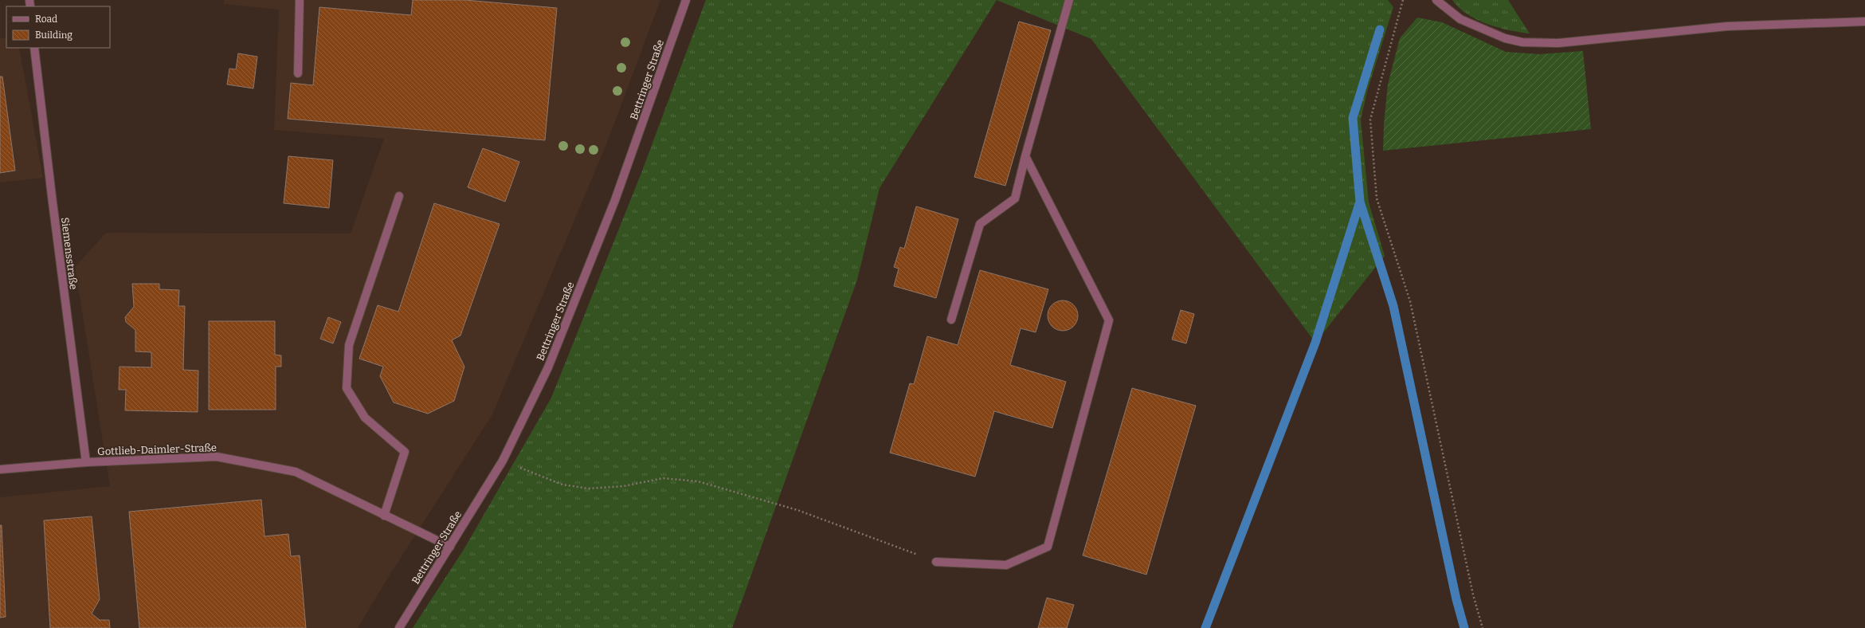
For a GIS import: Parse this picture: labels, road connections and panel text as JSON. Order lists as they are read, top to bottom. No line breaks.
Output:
{"streets":{"street":["Bettringer Straße","Siemensstraße","Gottlieb-Daimler-Straße"]},"crossings":[["Bettringer Straße","Gottlieb-Daimler-Straße"],["Siemensstraße","Gottlieb-Daimler-Straße"]],"legend":["Road","Building"]}
